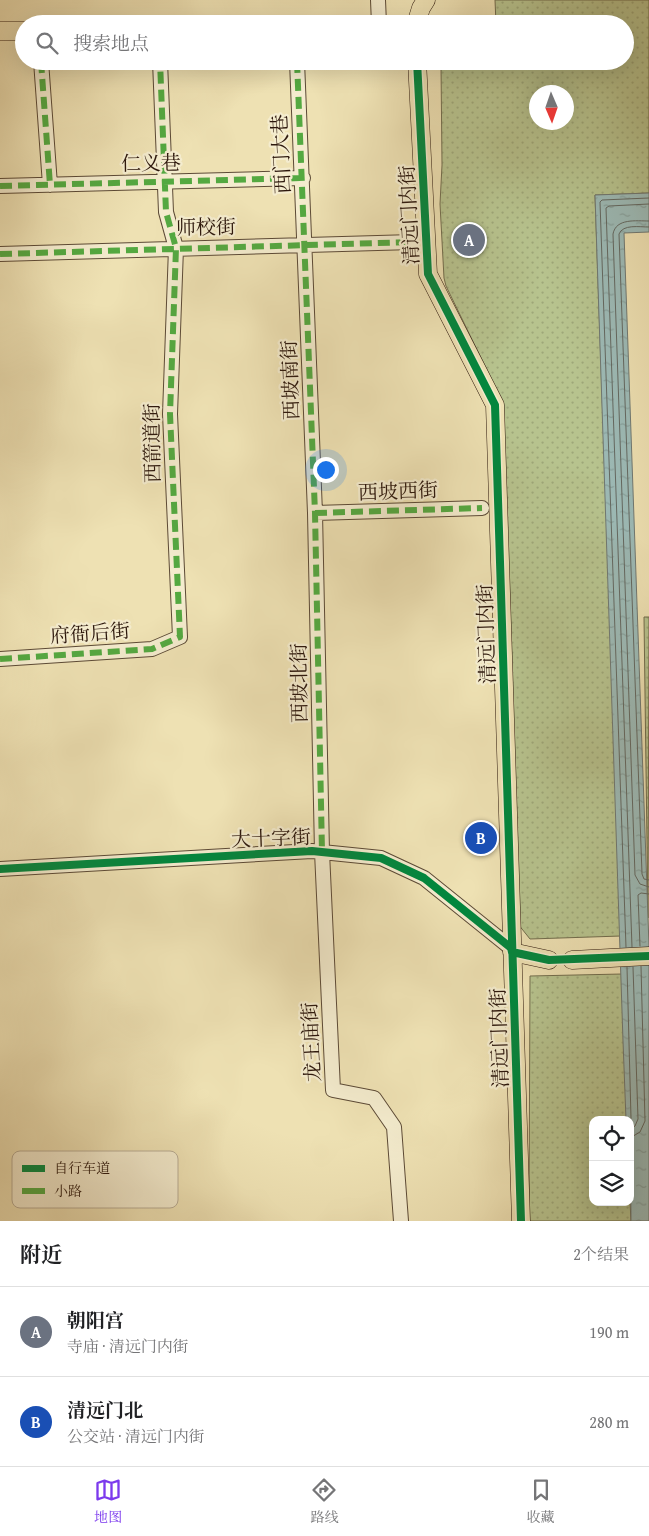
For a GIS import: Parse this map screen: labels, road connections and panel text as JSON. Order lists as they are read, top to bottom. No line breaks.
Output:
{"streets":{"main road":["清远门内街"],"street":["西门大巷","仁义巷","师校街","西坡南街","西箭道街","西坡西街","府衙后街","西坡北街","大十字街","龙王庙街"]},"crossings":[["西门大巷","仁义巷"],["西门大巷","师校街"],["西门大巷","西坡南街"],["仁义巷","西箭道街"],["清远门内街","大十字街"],["师校街","西坡南街"],["师校街","西箭道街"],["西坡南街","西坡西街"],["西坡南街","西坡北街"],["西箭道街","府衙后街"],["西坡西街","西坡北街"],["西坡北街","大十字街"],["西坡北街","龙王庙街"],["大十字街","龙王庙街"]],"legend":["自行车道","小路"],"north":"bottom","page":{"search":"搜索地点","pins":["A","B"],"heading":["附近","2个结果"],"list":[{"mark":"A","name":"朝阳宫","note":"寺庙 · 清远门内街","value":"190 m"},{"mark":"B","name":"清远门北","note":"公交站 · 清远门内街","value":"280 m"}],"nav":["地图","路线","收藏"]}}
